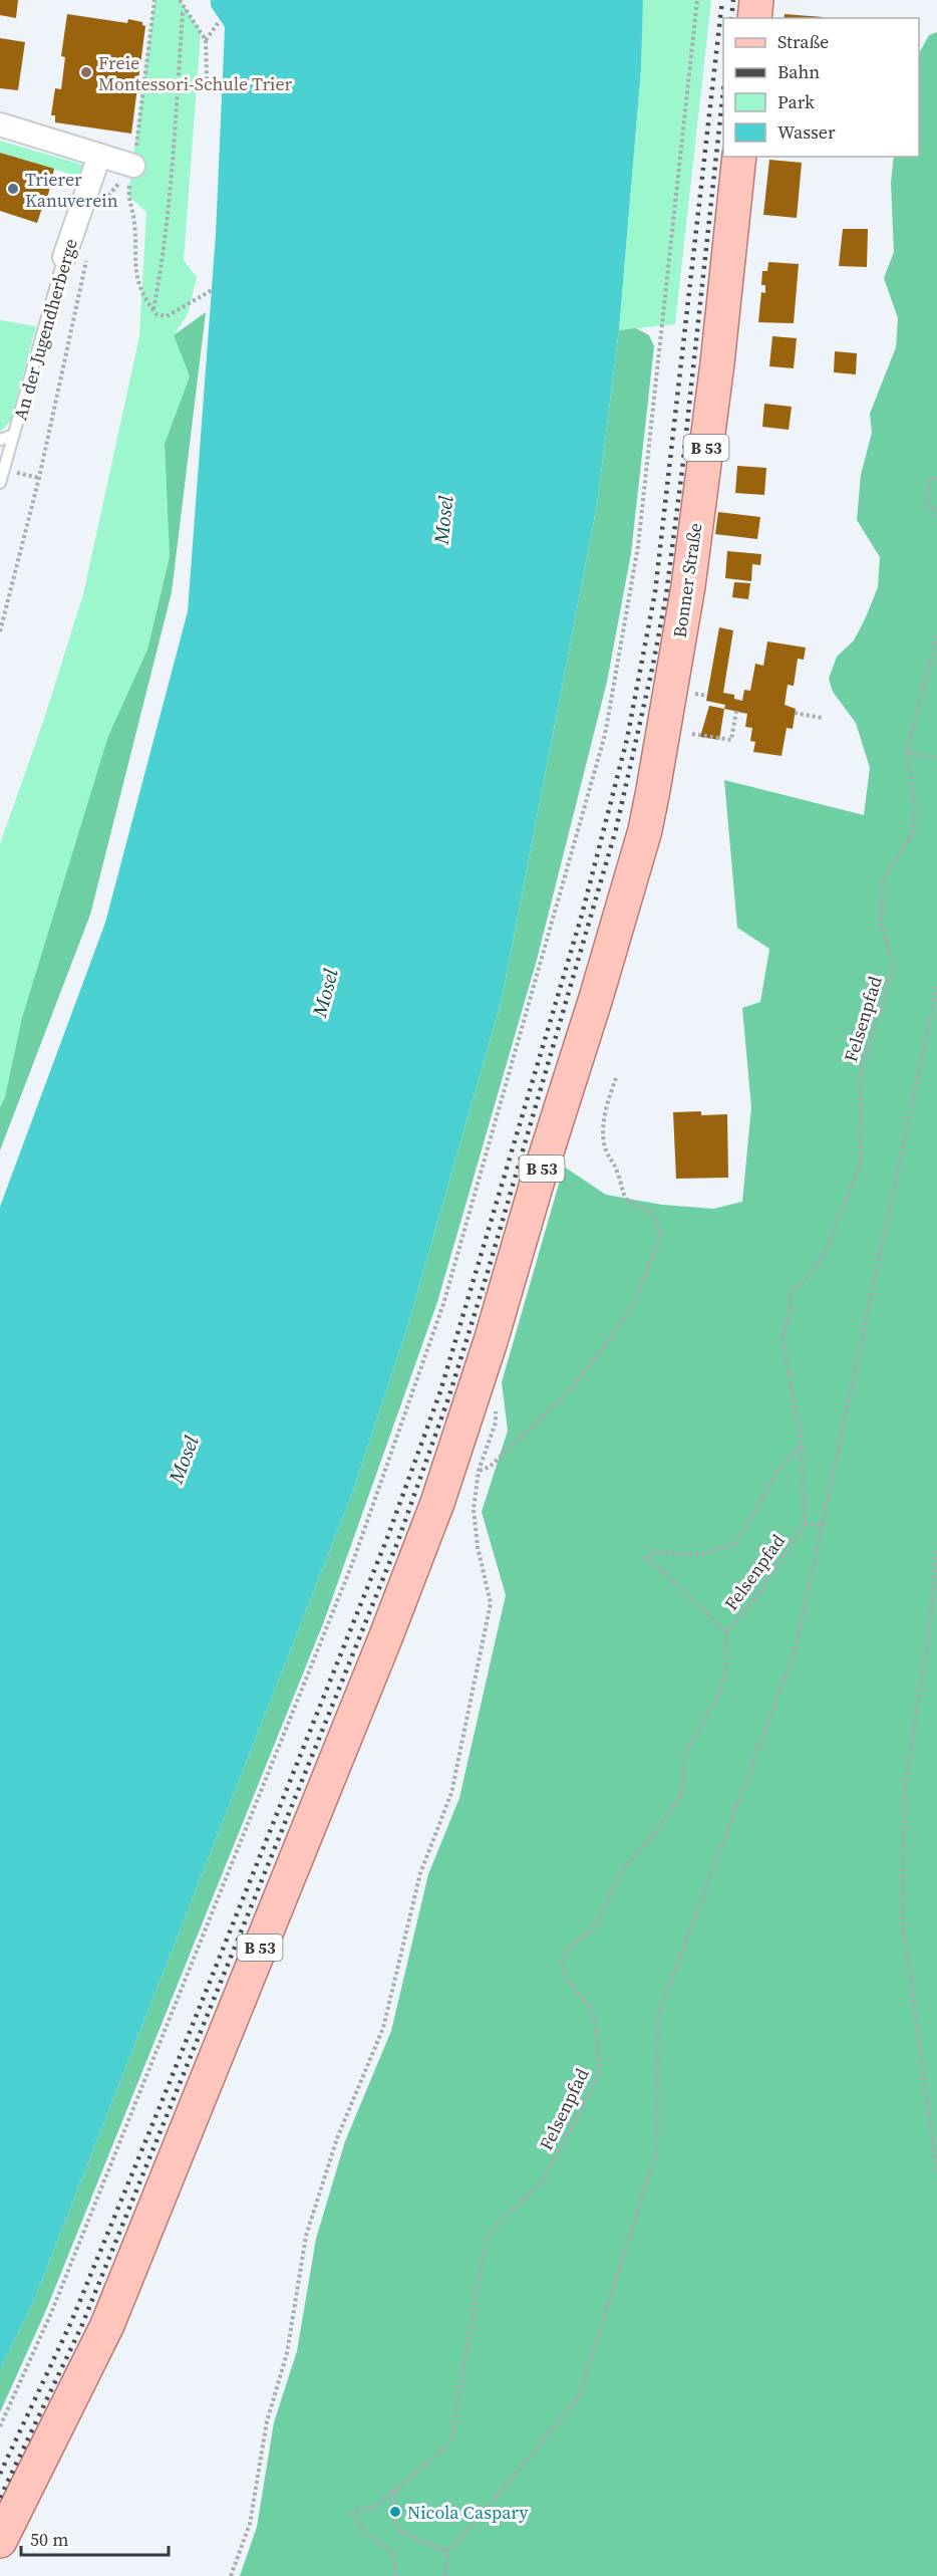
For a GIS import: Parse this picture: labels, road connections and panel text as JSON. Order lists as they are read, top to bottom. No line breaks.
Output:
{"streets":{"main road":["B 53","Bonner Straße"],"street":["An der Jugendherberge"],"path":["Felsenpfad"]},"crossings":[["B 53","Bonner Straße"]],"water":["Mosel"],"places":["Freie Montessori-Schule Trier","Trierer Kanuverein","Nicola Caspary"],"legend":["Straße","Bahn","Park","Wasser"],"scale_bar":"50 m"}
